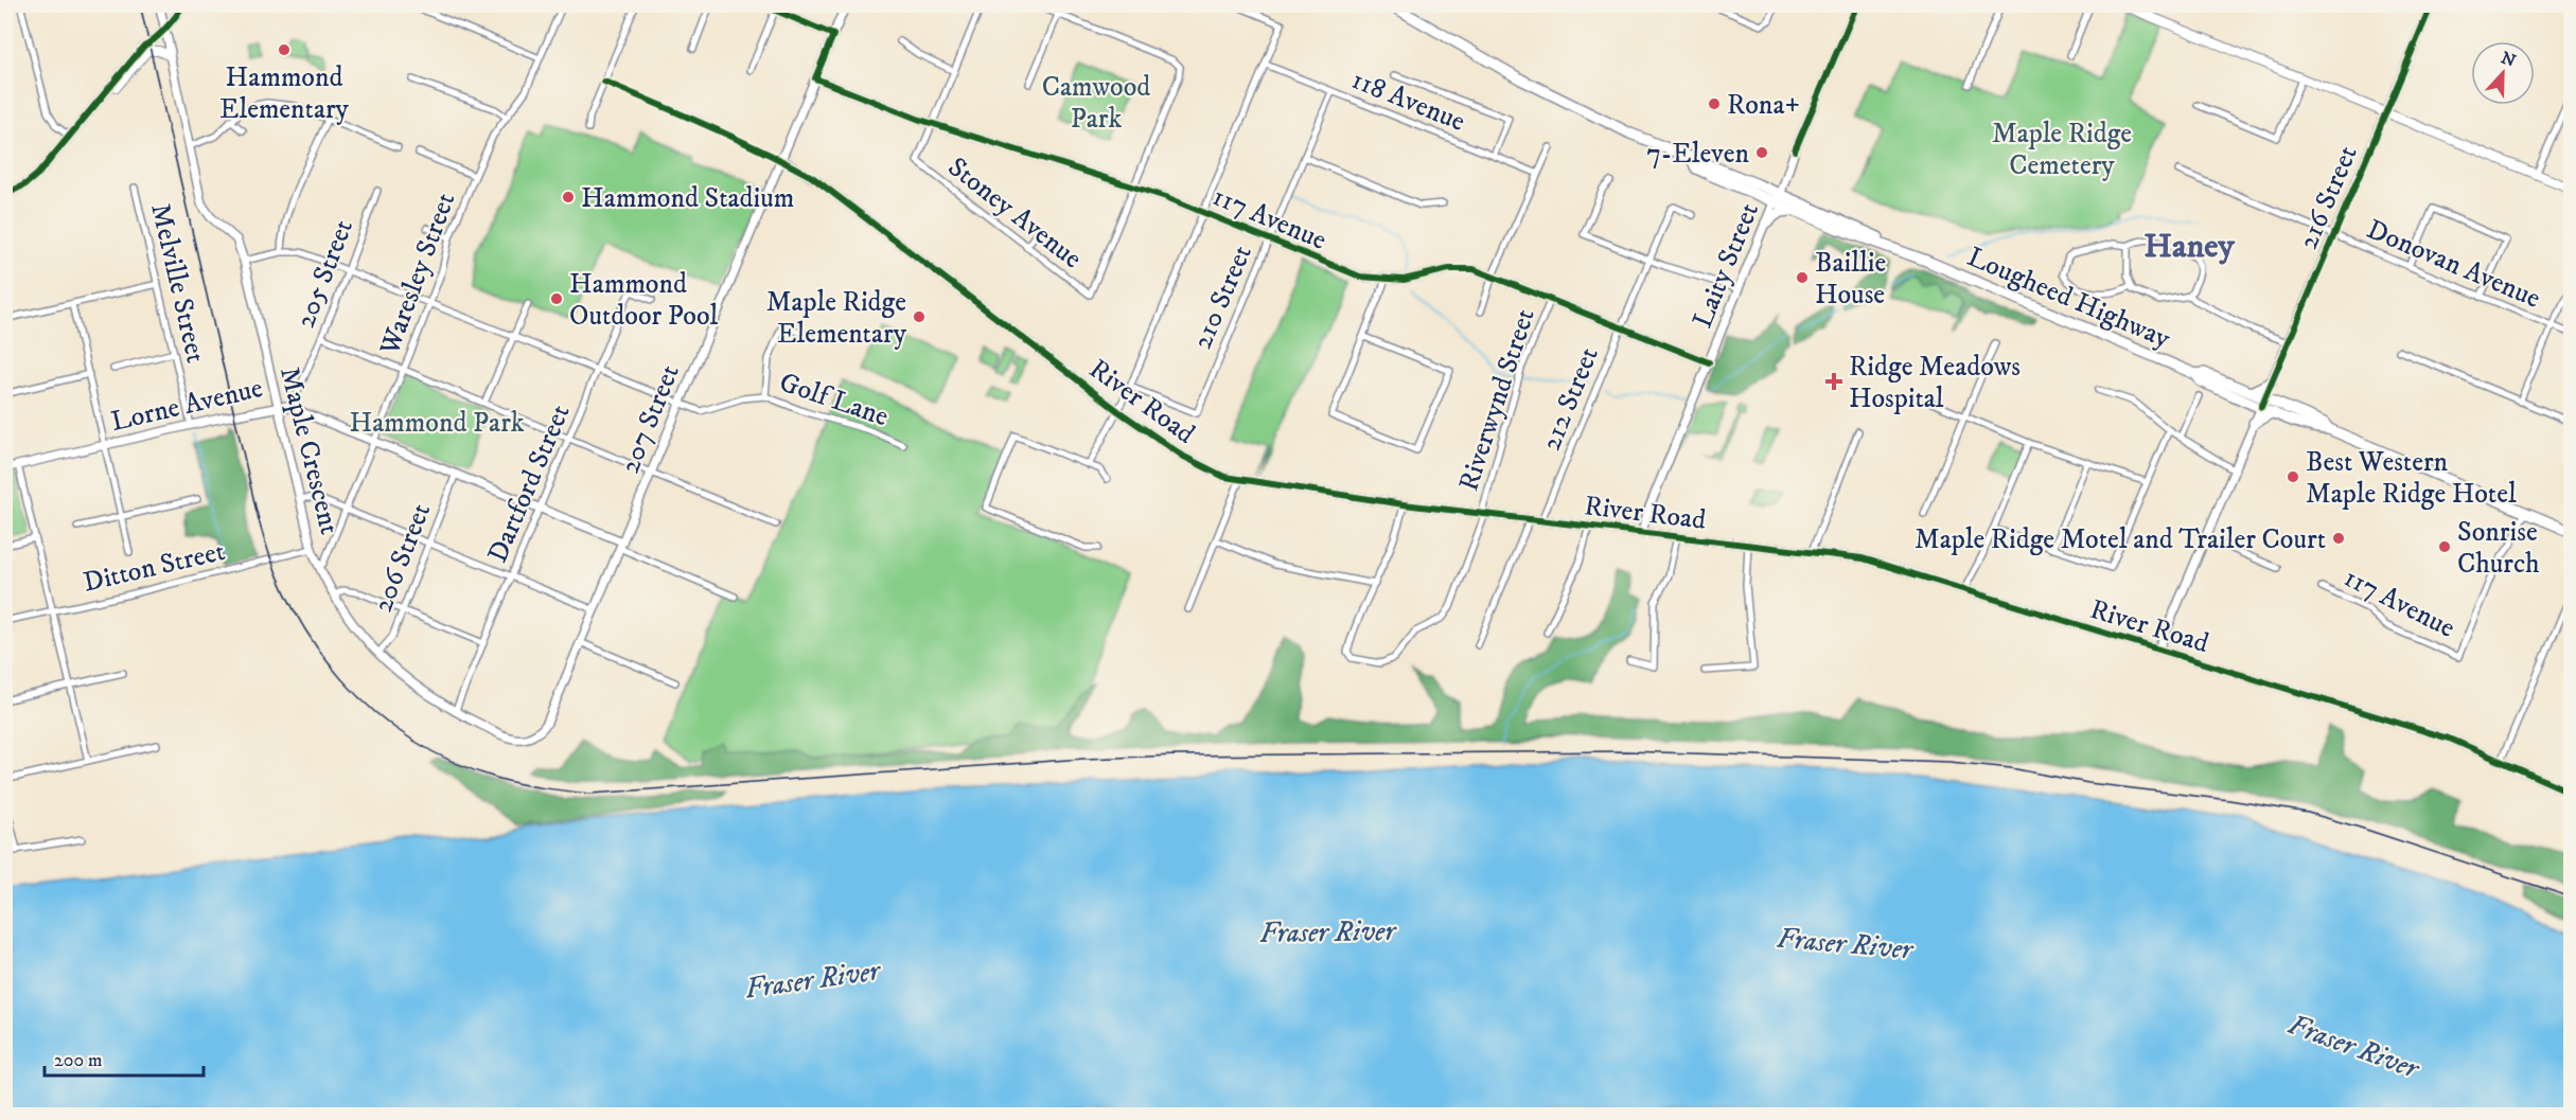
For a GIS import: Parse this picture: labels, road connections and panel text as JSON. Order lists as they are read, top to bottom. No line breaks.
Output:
{"streets":{"highway":["Lougheed Highway"],"main road":["216 Street"],"street":["118 Avenue","Stoney Avenue","117 Avenue","Donovan Avenue","Laity Street","205 Street","Waresley Street","Melville Street","210 Street","Golf Lane","212 Street","Riverwynd Street","River Road","Lorne Avenue","207 Street","Maple Crescent","Dartford Street","206 Street","Ditton Street"]},"crossings":[["118 Avenue","210 Street"],["216 Street","Donovan Avenue"],["216 Street","Lougheed Highway"],["216 Street","River Road"],["Stoney Avenue","117 Avenue"],["117 Avenue","Laity Street"],["117 Avenue","210 Street"],["117 Avenue","Lougheed Highway"],["117 Avenue","212 Street"],["117 Avenue","Riverwynd Street"],["117 Avenue","207 Street"],["Laity Street","Lougheed Highway"],["Laity Street","River Road"],["205 Street","Golf Lane"],["205 Street","Lorne Avenue"],["Waresley Street","Golf Lane"],["Waresley Street","Lorne Avenue"],["Melville Street","Lorne Avenue"],["Golf Lane","207 Street"],["Golf Lane","Dartford Street"],["212 Street","River Road"],["Riverwynd Street","River Road"],["River Road","207 Street"],["Lorne Avenue","207 Street"],["Lorne Avenue","Maple Crescent"],["Lorne Avenue","Dartford Street"],["Lorne Avenue","206 Street"],["207 Street","Maple Crescent"],["Maple Crescent","Dartford Street"],["Maple Crescent","206 Street"],["Maple Crescent","Ditton Street"]],"districts":["Haney"],"water":["Fraser River"],"parks":["Camwood Park","Maple Ridge Cemetery","Hammond Park"],"places":{"other":["Hammond Elementary","Rona+","7-Eleven","Hammond Stadium","Baillie House","Hammond Outdoor Pool","Maple Ridge Elementary","Best Western Maple Ridge Hotel","Maple Ridge Motel and Trailer Court","Sonrise Church"],"health":["Ridge Meadows Hospital"]},"scale_bar":"200 m","north":"top"}
